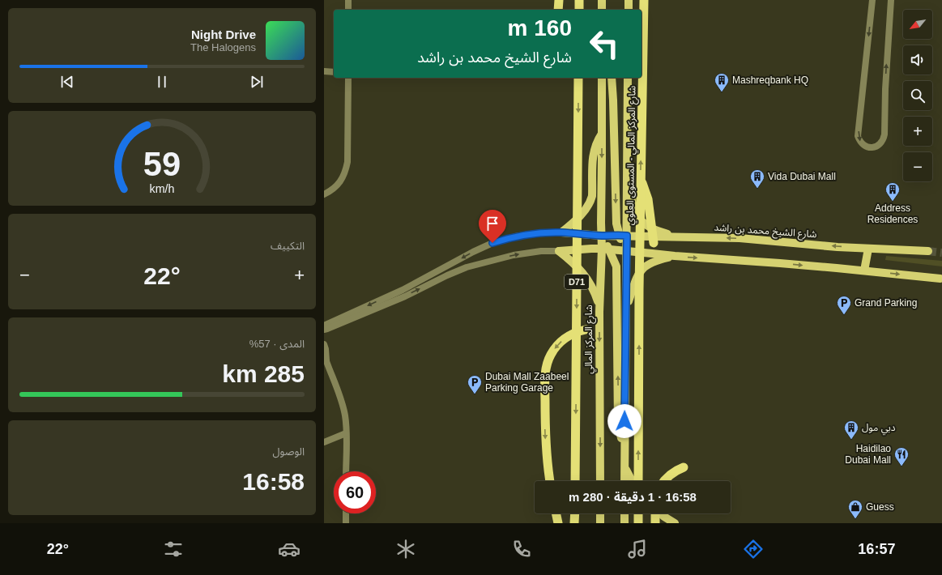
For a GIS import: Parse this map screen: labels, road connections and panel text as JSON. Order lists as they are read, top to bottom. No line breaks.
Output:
{"streets":{"highway":["شارع المركز المالي - المستوى العلوي","D71"],"main road":["شارع الشيخ محمد بن راشد","شارع المركز المالي"]},"crossings":[["شارع الشيخ محمد بن راشد","شارع المركز المالي"]],"places":{"building":["Mashreqbank HQ","Vida Dubai Mall","Address Residences","دبي مول"],"parking":["Grand Parking","Dubai Mall Zaabeel Parking Garage"],"restaurant":["Haidilao Dubai Mall"],"shop":["Guess"]},"north":"bottom left","page":{"map_buttons":["+","−"],"turn":["160 m","شارع الشيخ محمد بن راشد"],"song":["Night Drive","The Halogens"],"tile":["التكييف",["المدى · 57%","285 km"],["الوصول","16:58"]],"heat":["−","22°","+"],"limit":"60","trip":"16:58 · 1 دقيقة · 280 m","tabs":["16:57","22°"],"gauge":["59","km/h"]}}
